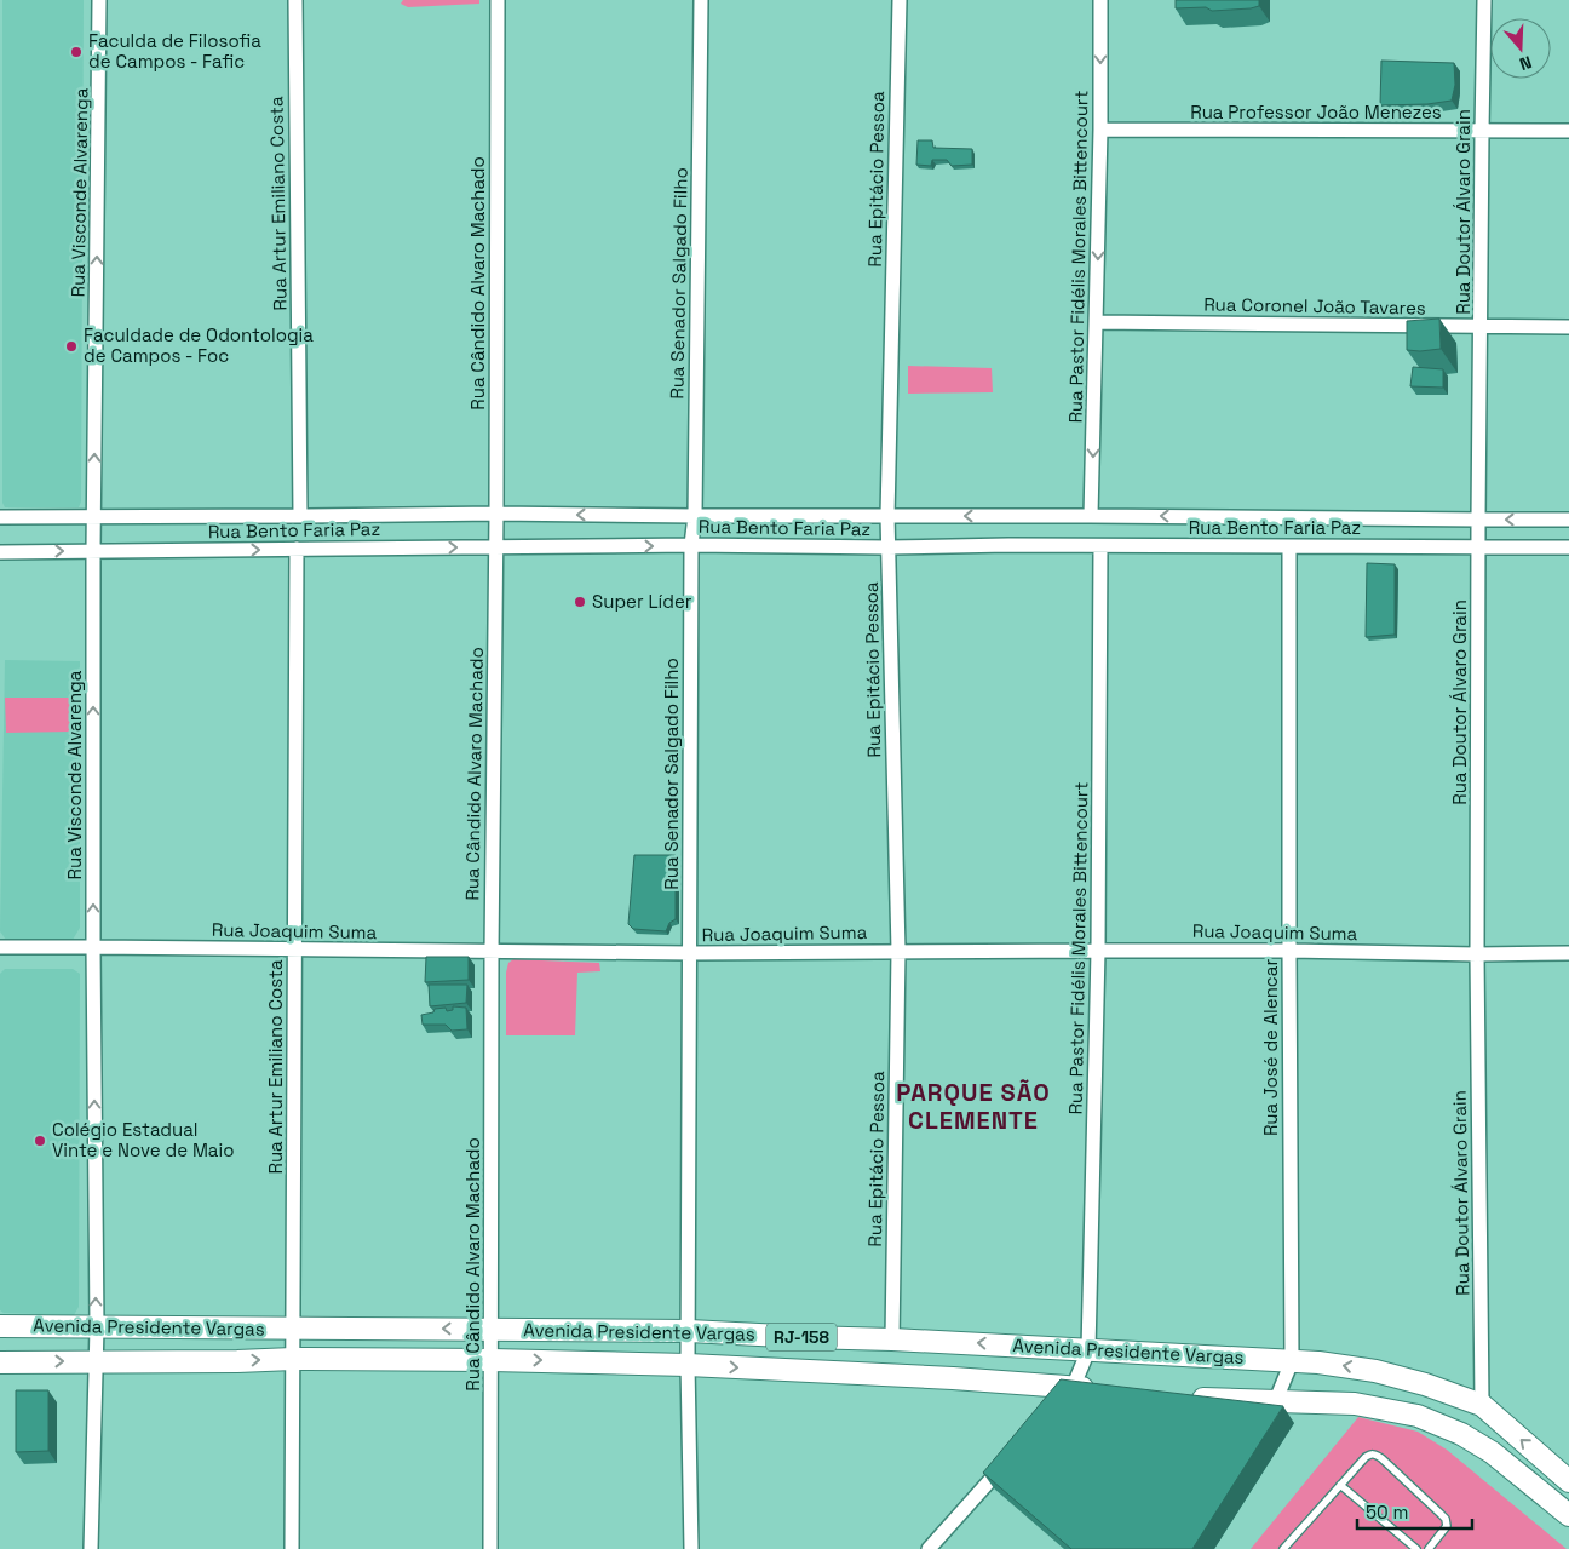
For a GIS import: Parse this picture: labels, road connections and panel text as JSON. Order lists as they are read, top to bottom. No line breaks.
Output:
{"streets":{"main road":["Avenida Presidente Vargas","RJ-158"],"street":["Rua Professor João Menezes","Rua Epitácio Pessoa","Rua Visconde Alvarenga","Rua Artur Emiliano Costa","Rua Doutor Álvaro Grain","Rua Pastor Fidélis Morales Bittencourt","Rua Cândido Alvaro Machado","Rua Senador Salgado Filho","Rua Coronel João Tavares","Rua Bento Faria Paz","Rua Joaquim Suma","Rua José de Alencar"]},"crossings":[["Rua Professor João Menezes","Rua Doutor Álvaro Grain"],["Rua Professor João Menezes","Rua Pastor Fidélis Morales Bittencourt"],["Rua Epitácio Pessoa","Rua Bento Faria Paz"],["Rua Epitácio Pessoa","Rua Joaquim Suma"],["Rua Epitácio Pessoa","Avenida Presidente Vargas"],["Rua Visconde Alvarenga","Rua Bento Faria Paz"],["Rua Visconde Alvarenga","Rua Joaquim Suma"],["Rua Visconde Alvarenga","Avenida Presidente Vargas"],["Rua Artur Emiliano Costa","Rua Bento Faria Paz"],["Rua Artur Emiliano Costa","Rua Joaquim Suma"],["Rua Artur Emiliano Costa","Avenida Presidente Vargas"],["Rua Doutor Álvaro Grain","Rua Coronel João Tavares"],["Rua Doutor Álvaro Grain","Rua Bento Faria Paz"],["Rua Doutor Álvaro Grain","Rua Joaquim Suma"],["Rua Doutor Álvaro Grain","Avenida Presidente Vargas"],["Rua Pastor Fidélis Morales Bittencourt","Rua Coronel João Tavares"],["Rua Pastor Fidélis Morales Bittencourt","Rua Bento Faria Paz"],["Rua Pastor Fidélis Morales Bittencourt","Rua Joaquim Suma"],["Rua Pastor Fidélis Morales Bittencourt","Avenida Presidente Vargas"],["Rua Cândido Alvaro Machado","Rua Bento Faria Paz"],["Rua Cândido Alvaro Machado","Rua Joaquim Suma"],["Rua Cândido Alvaro Machado","Avenida Presidente Vargas"],["Rua Senador Salgado Filho","Rua Bento Faria Paz"],["Rua Senador Salgado Filho","Rua Joaquim Suma"],["Rua Senador Salgado Filho","Avenida Presidente Vargas"],["Rua Bento Faria Paz","Rua José de Alencar"],["Rua Joaquim Suma","Rua José de Alencar"],["Rua José de Alencar","Avenida Presidente Vargas"]],"one_way":["Rua Visconde Alvarenga","Rua Pastor Fidélis Morales Bittencourt"],"districts":["PARQUE SÃO CLEMENTE"],"places":["Faculda de Filosofia de Campos - Fafic","Faculdade de Odontologia de Campos - Foc","Super Líder","Colégio Estadual Vinte e Nove de Maio"],"scale_bar":"50 m","north":"bottom"}
